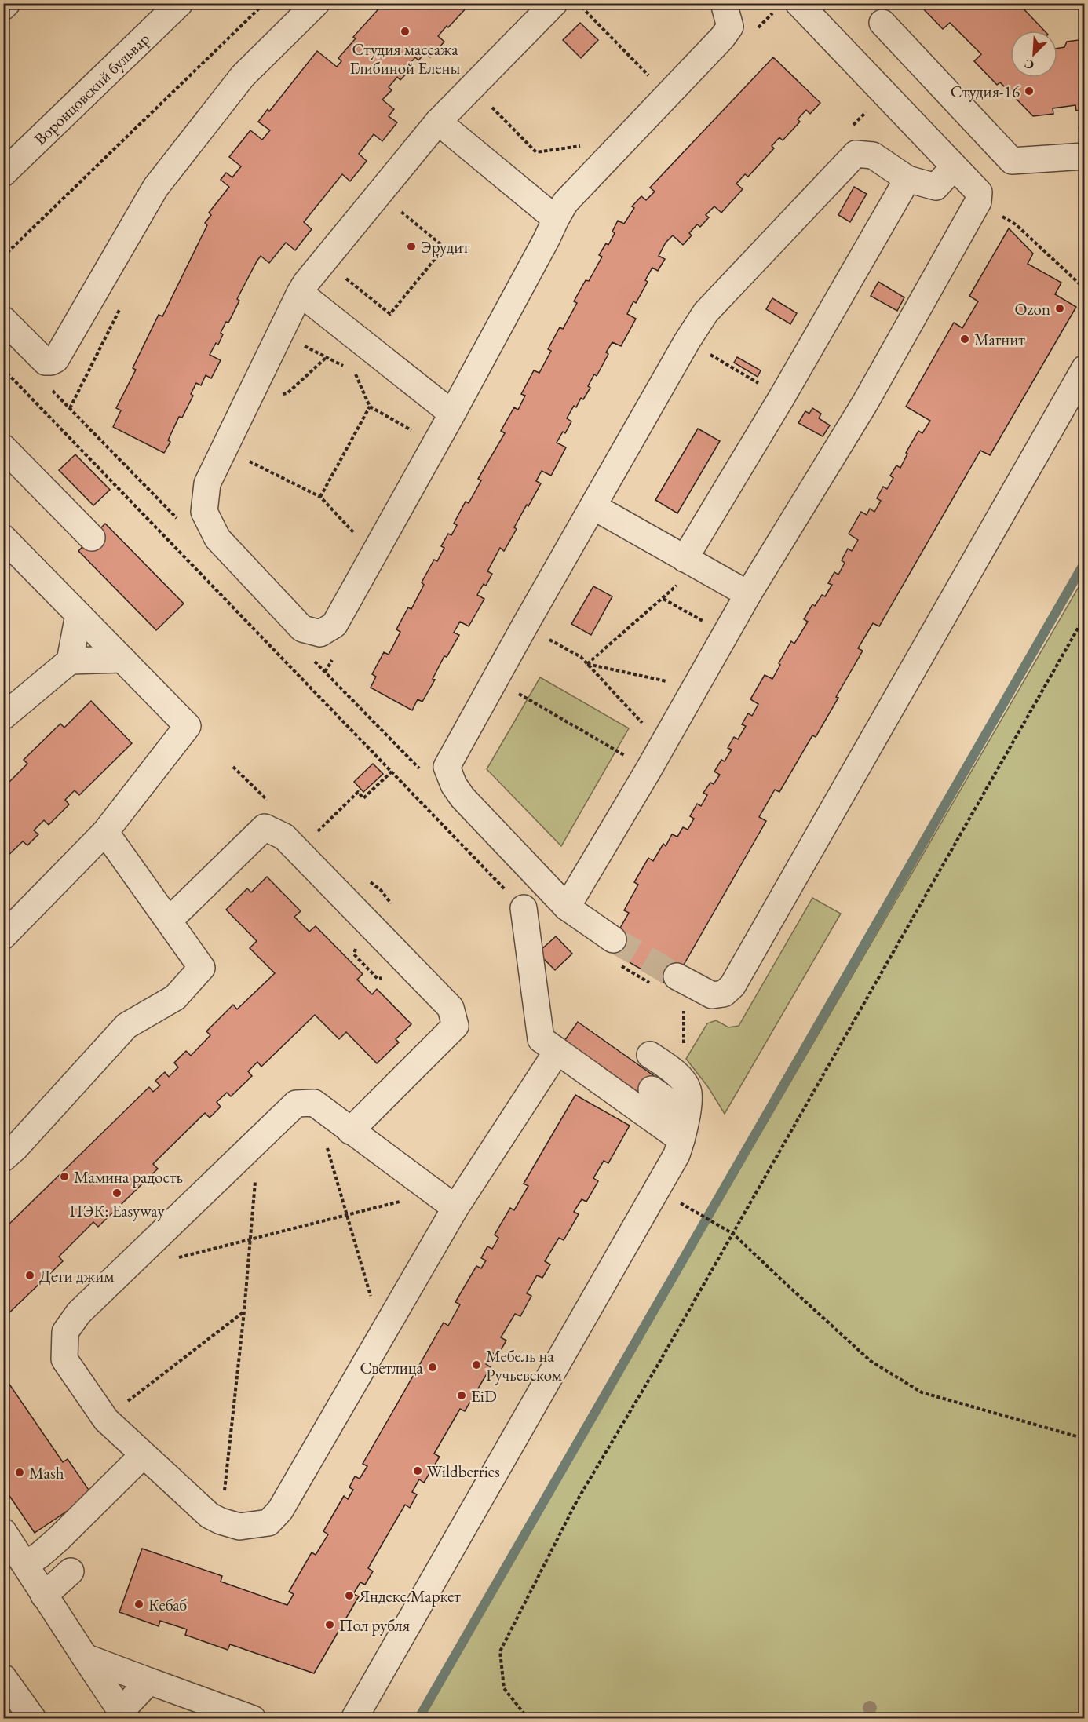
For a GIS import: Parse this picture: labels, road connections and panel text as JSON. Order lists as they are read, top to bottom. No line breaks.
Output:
{"streets":{"street":["Воронцовский бульвар"]},"places":["Студия массажа Глибиной Елены","Студия-16","Эрудит","Ozon","Магнит","Мамина радость","ПЭК: Easyway","Дети джим","Мебель на Ручьевском","Светлица","EiD","Wildberries","Mash","Яндекс.Маркет","Кебаб","Пол рубля"],"north":"bottom left"}
